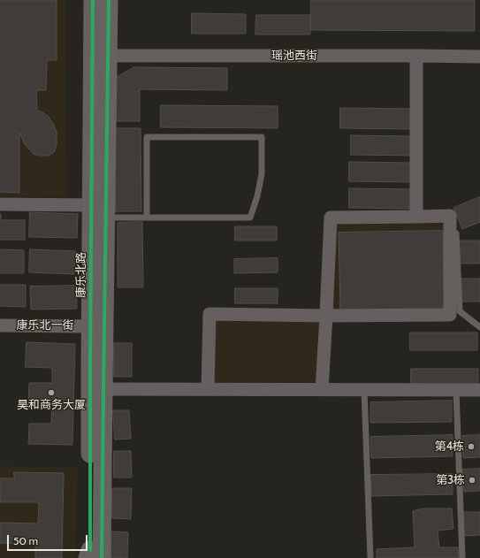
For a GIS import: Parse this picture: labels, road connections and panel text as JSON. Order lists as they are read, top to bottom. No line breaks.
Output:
{"streets":{"main road":["康乐北路"],"street":["瑶池西街","康乐北一街"]},"crossings":[["瑶池西街","康乐北路"],["康乐北路","康乐北一街"]],"places":["昊和商务大厦","第4栋","第3栋"],"scale_bar":"50 m"}
